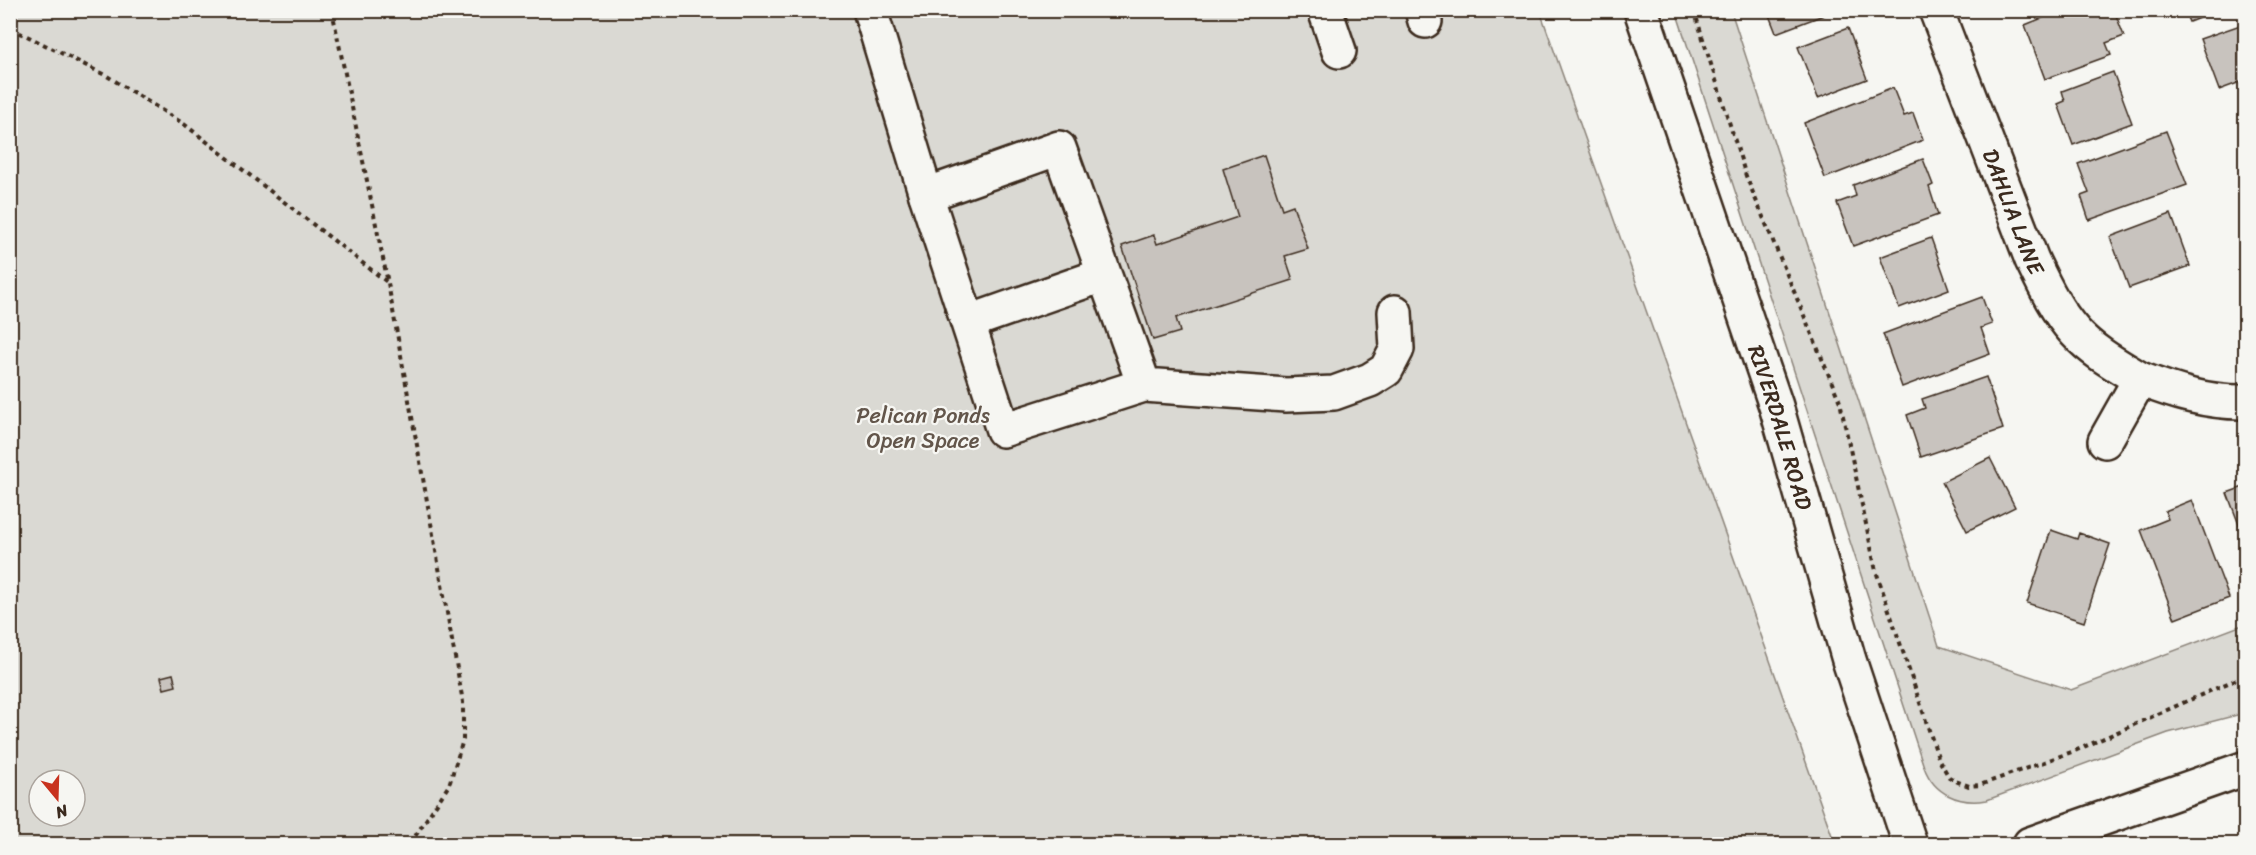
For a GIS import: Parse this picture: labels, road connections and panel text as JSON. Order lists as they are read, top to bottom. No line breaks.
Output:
{"streets":{"street":["DAHLIA LANE","RIVERDALE ROAD"]},"parks":["Pelican Ponds Open Space"],"north":"bottom"}
